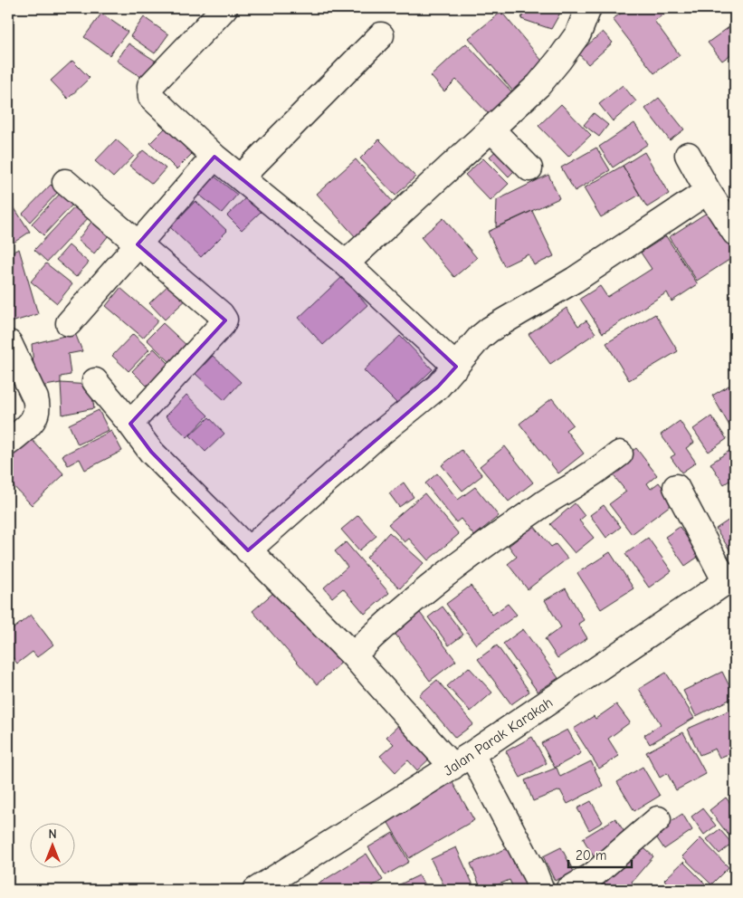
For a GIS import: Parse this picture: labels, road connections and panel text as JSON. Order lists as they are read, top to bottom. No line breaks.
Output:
{"streets":{"street":["Jalan Parak Karakah"]},"scale_bar":"20 m","north":"top"}
